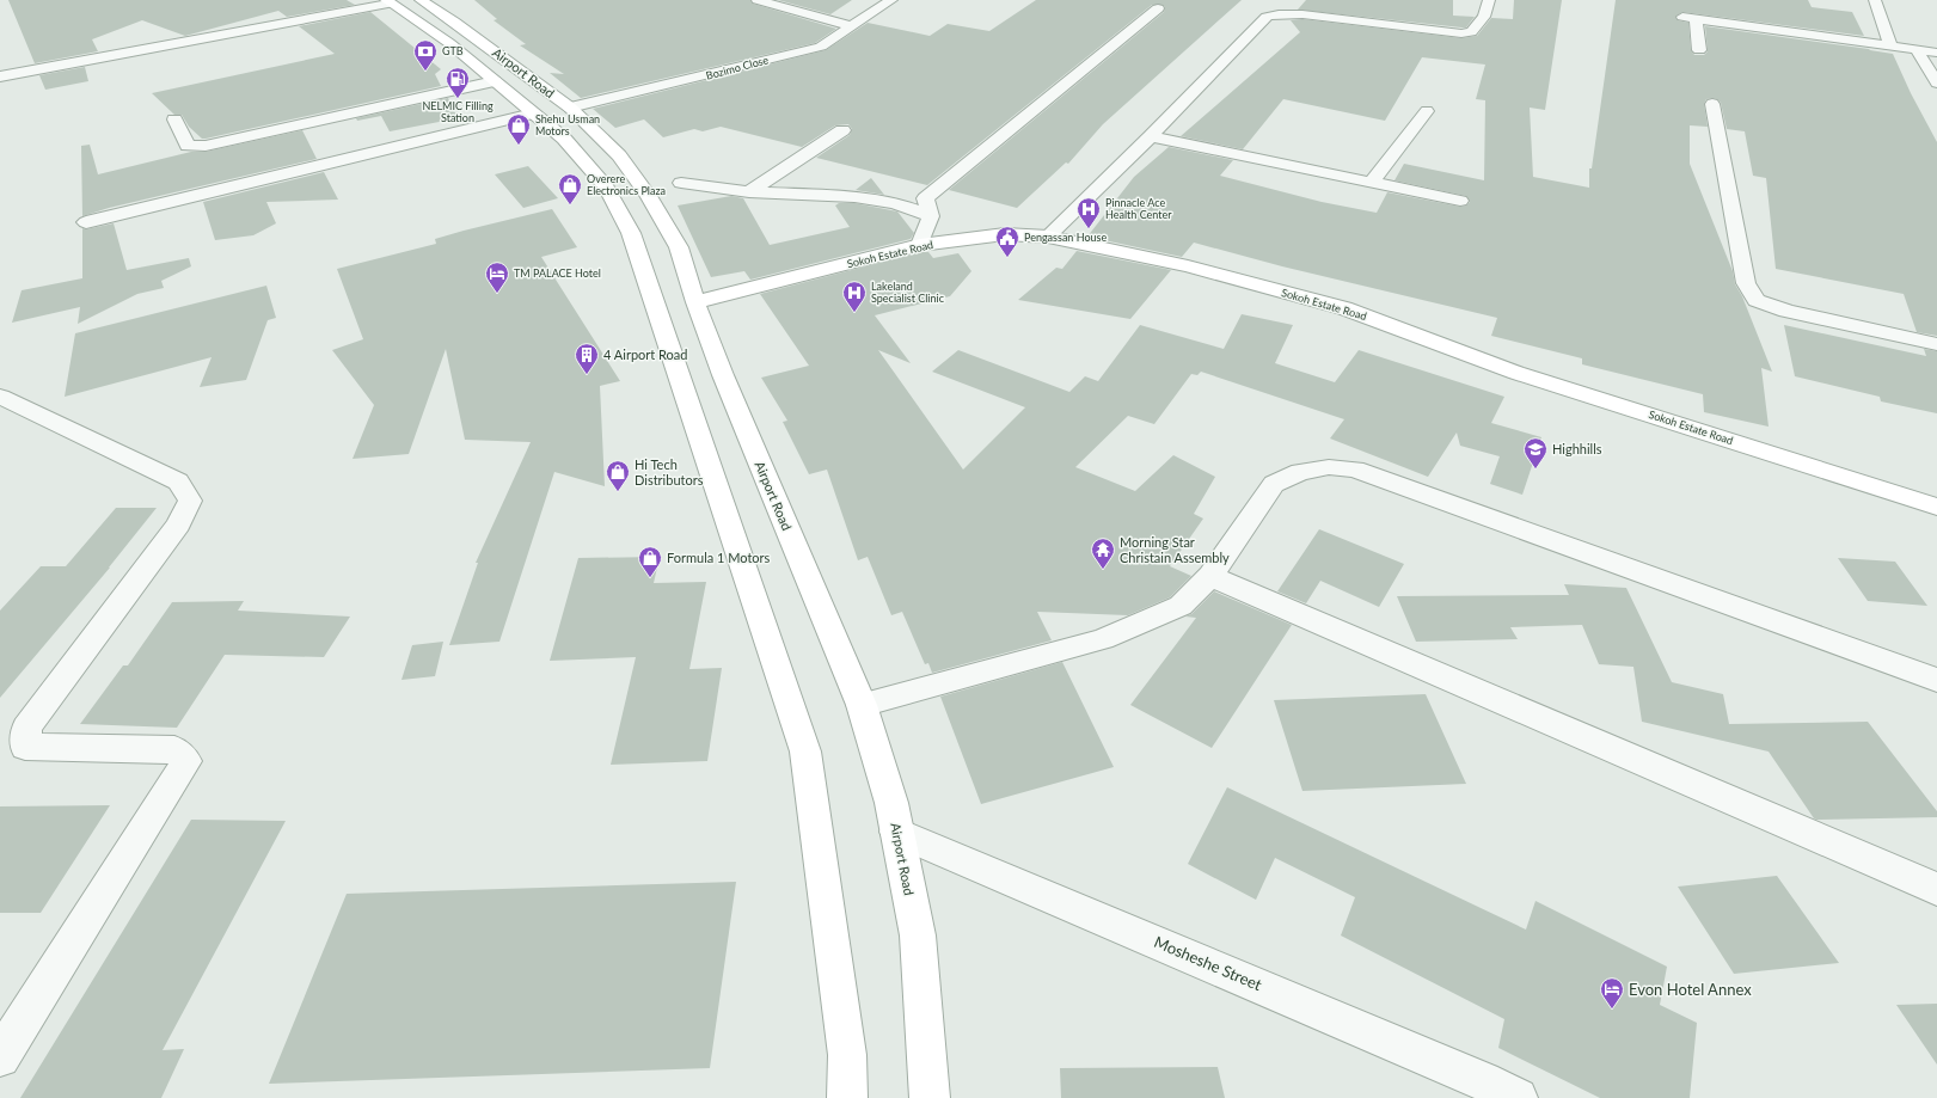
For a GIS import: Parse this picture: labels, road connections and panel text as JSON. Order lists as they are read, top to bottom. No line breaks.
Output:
{"streets":{"main road":["Airport Road","Sokoh Estate Road"],"street":["Bozimo Close","Mosheshe Street"]},"crossings":[["Bozimo Close","Airport Road"],["Airport Road","Sokoh Estate Road"],["Airport Road","Mosheshe Street"]],"places":{"bank":["GTB"],"fuel station":["NELMIC Filling Station"],"shop":["Shehu Usman Motors","Overere Electronics Plaza","Hi Tech Distributors","Formula 1 Motors"],"hospital":["Pinnacle Ace Health Center","Lakeland Specialist Clinic"],"public building":["Pengassan House"],"hotel":["TM PALACE Hotel","Evon Hotel Annex"],"building":["4 Airport Road"],"school or university":["Highhills"],"temple":["Morning Star Christain Assembly"]}}
